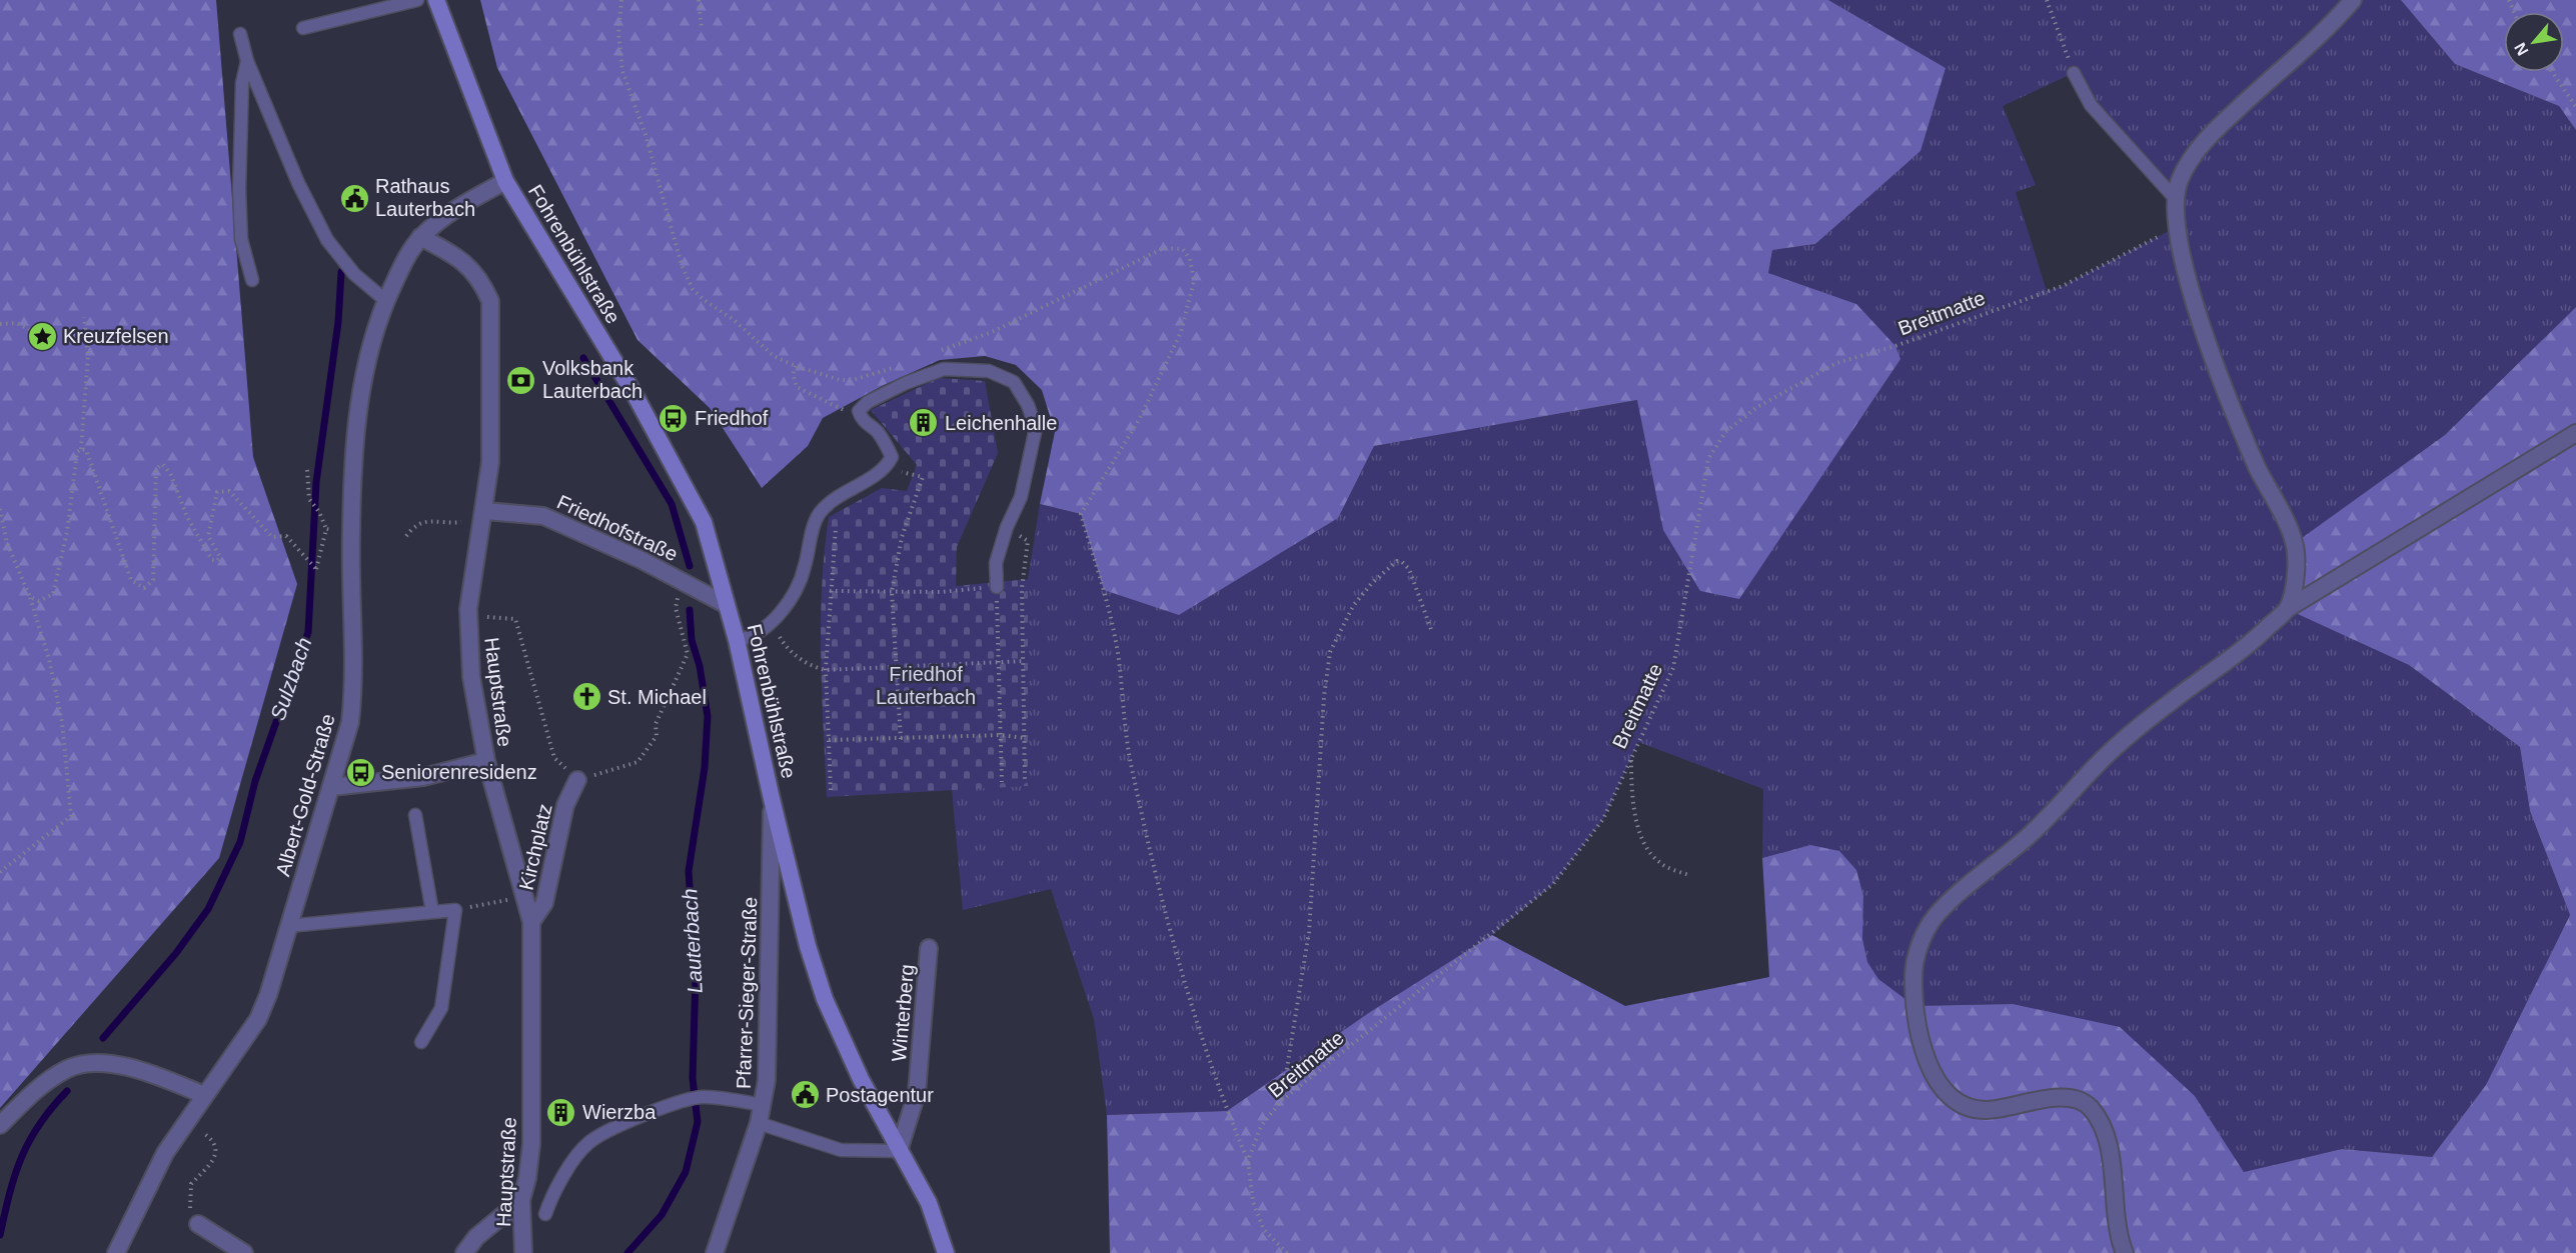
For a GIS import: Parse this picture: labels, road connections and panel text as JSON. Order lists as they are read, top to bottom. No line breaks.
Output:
{"streets":{"main road":["Fohrenbühlstraße"],"street":["Friedhofstraße","Hauptstraße","Albert-Gold-Straße","Kirchplatz","Pfarrer-Sieger-Straße","Winterberg"],"path":["Breitmatte"]},"crossings":[["Fohrenbühlstraße","Friedhofstraße"],["Fohrenbühlstraße","Albert-Gold-Straße"],["Fohrenbühlstraße","Pfarrer-Sieger-Straße"],["Fohrenbühlstraße","Winterberg"],["Friedhofstraße","Hauptstraße"],["Hauptstraße","Albert-Gold-Straße"],["Hauptstraße","Kirchplatz"]],"water":["Sulzbach","Lauterbach"],"parks":["Friedhof Lauterbach"],"places":{"public building":["Rathaus Lauterbach","Postagentur"],"place":["Kreuzfelsen"],"bank":["Volksbank Lauterbach"],"bus stop":["Friedhof","Seniorenresidenz"],"building":["Leichenhalle","Wierzba"],"church":["St. Michael"]},"north":"bottom left"}
